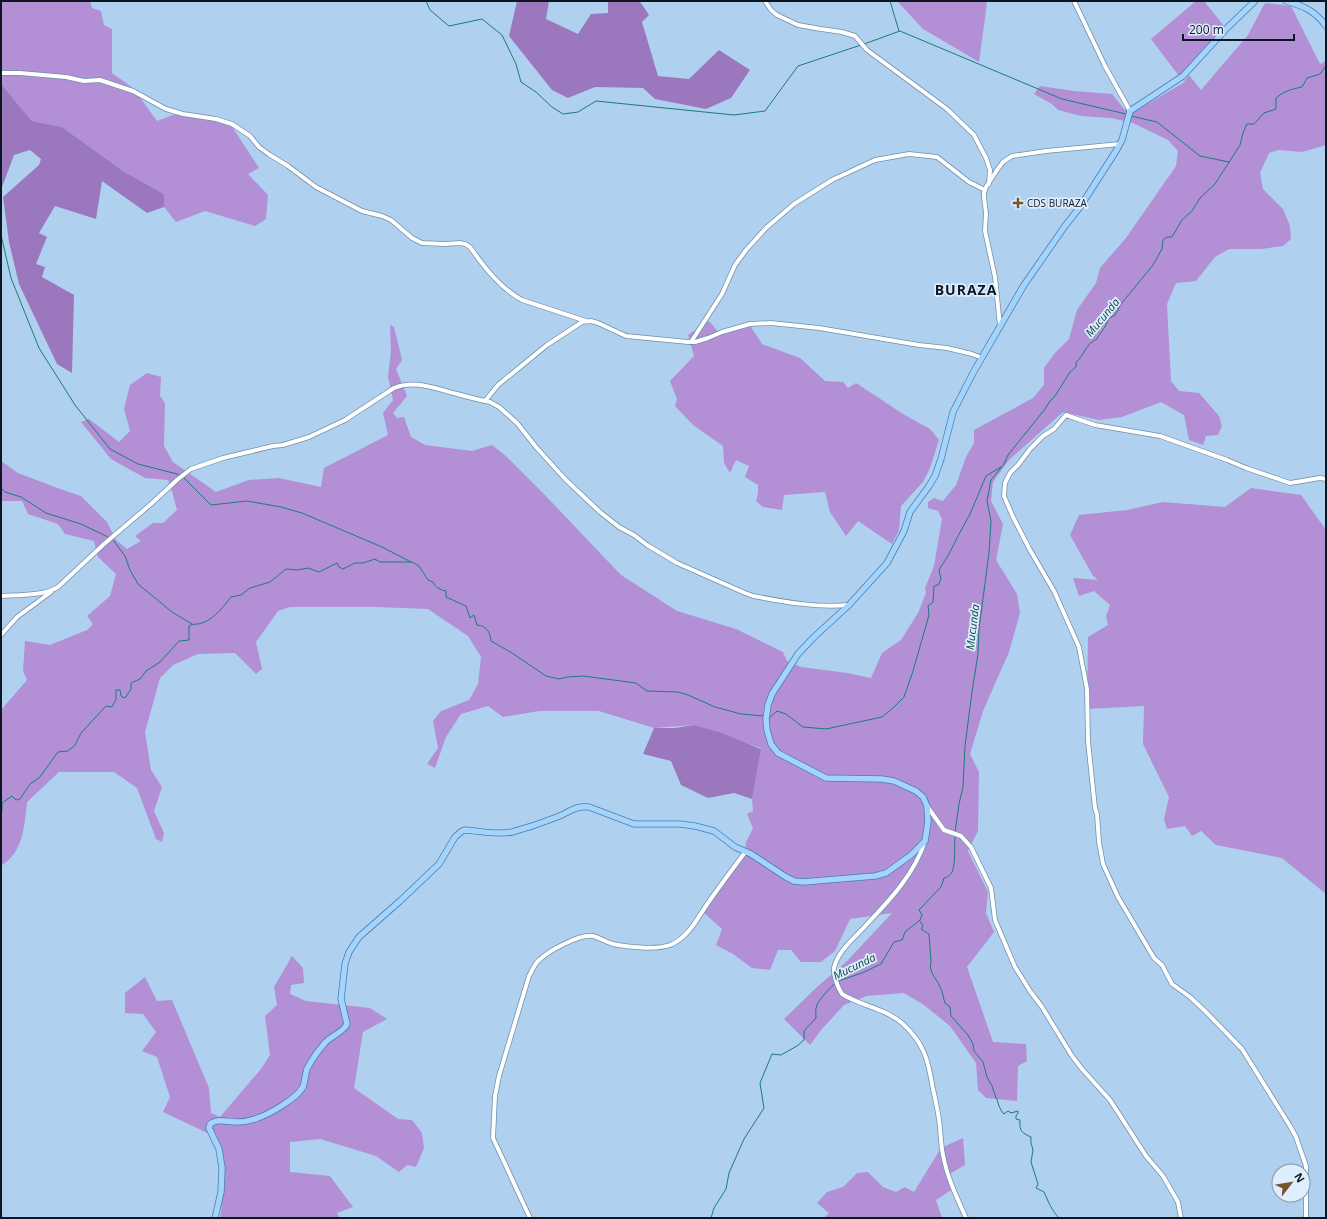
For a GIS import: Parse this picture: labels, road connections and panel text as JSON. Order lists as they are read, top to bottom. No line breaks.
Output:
{"districts":["BURAZA"],"water":["Mucunda"],"places":{"health":["CDS BURAZA"]},"scale_bar":"200 m","north":"top right"}
